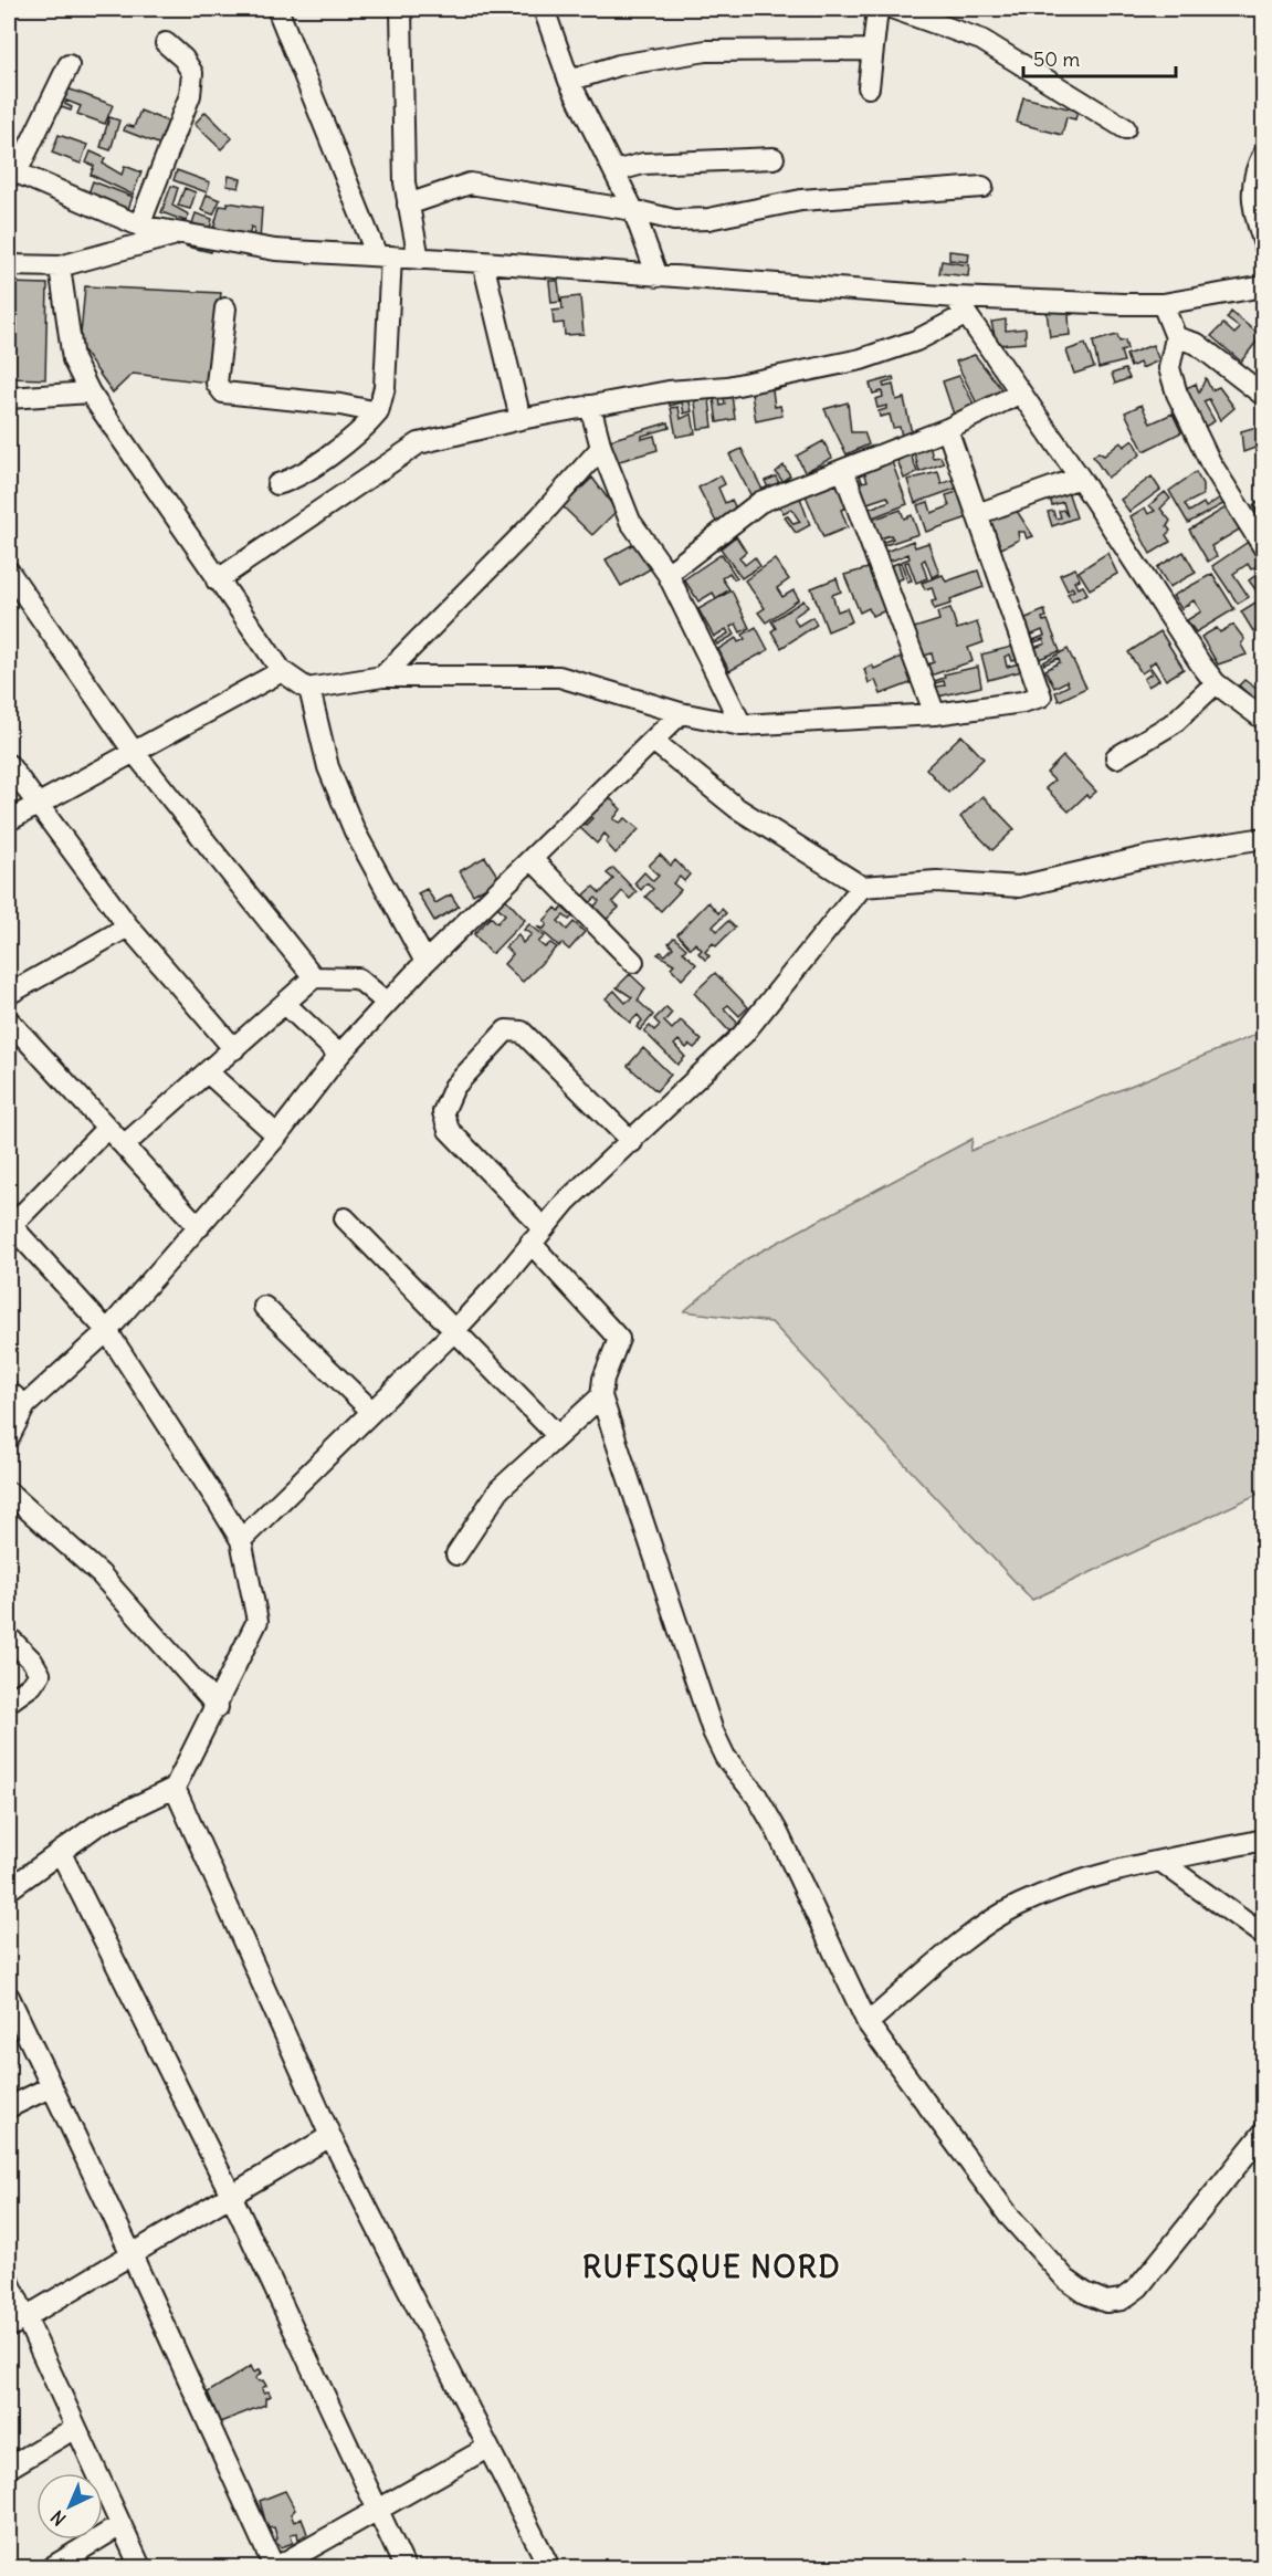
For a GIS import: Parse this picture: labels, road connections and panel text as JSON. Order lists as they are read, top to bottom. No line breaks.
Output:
{"districts":["RUFISQUE NORD"],"scale_bar":"50 m","north":"bottom left"}
